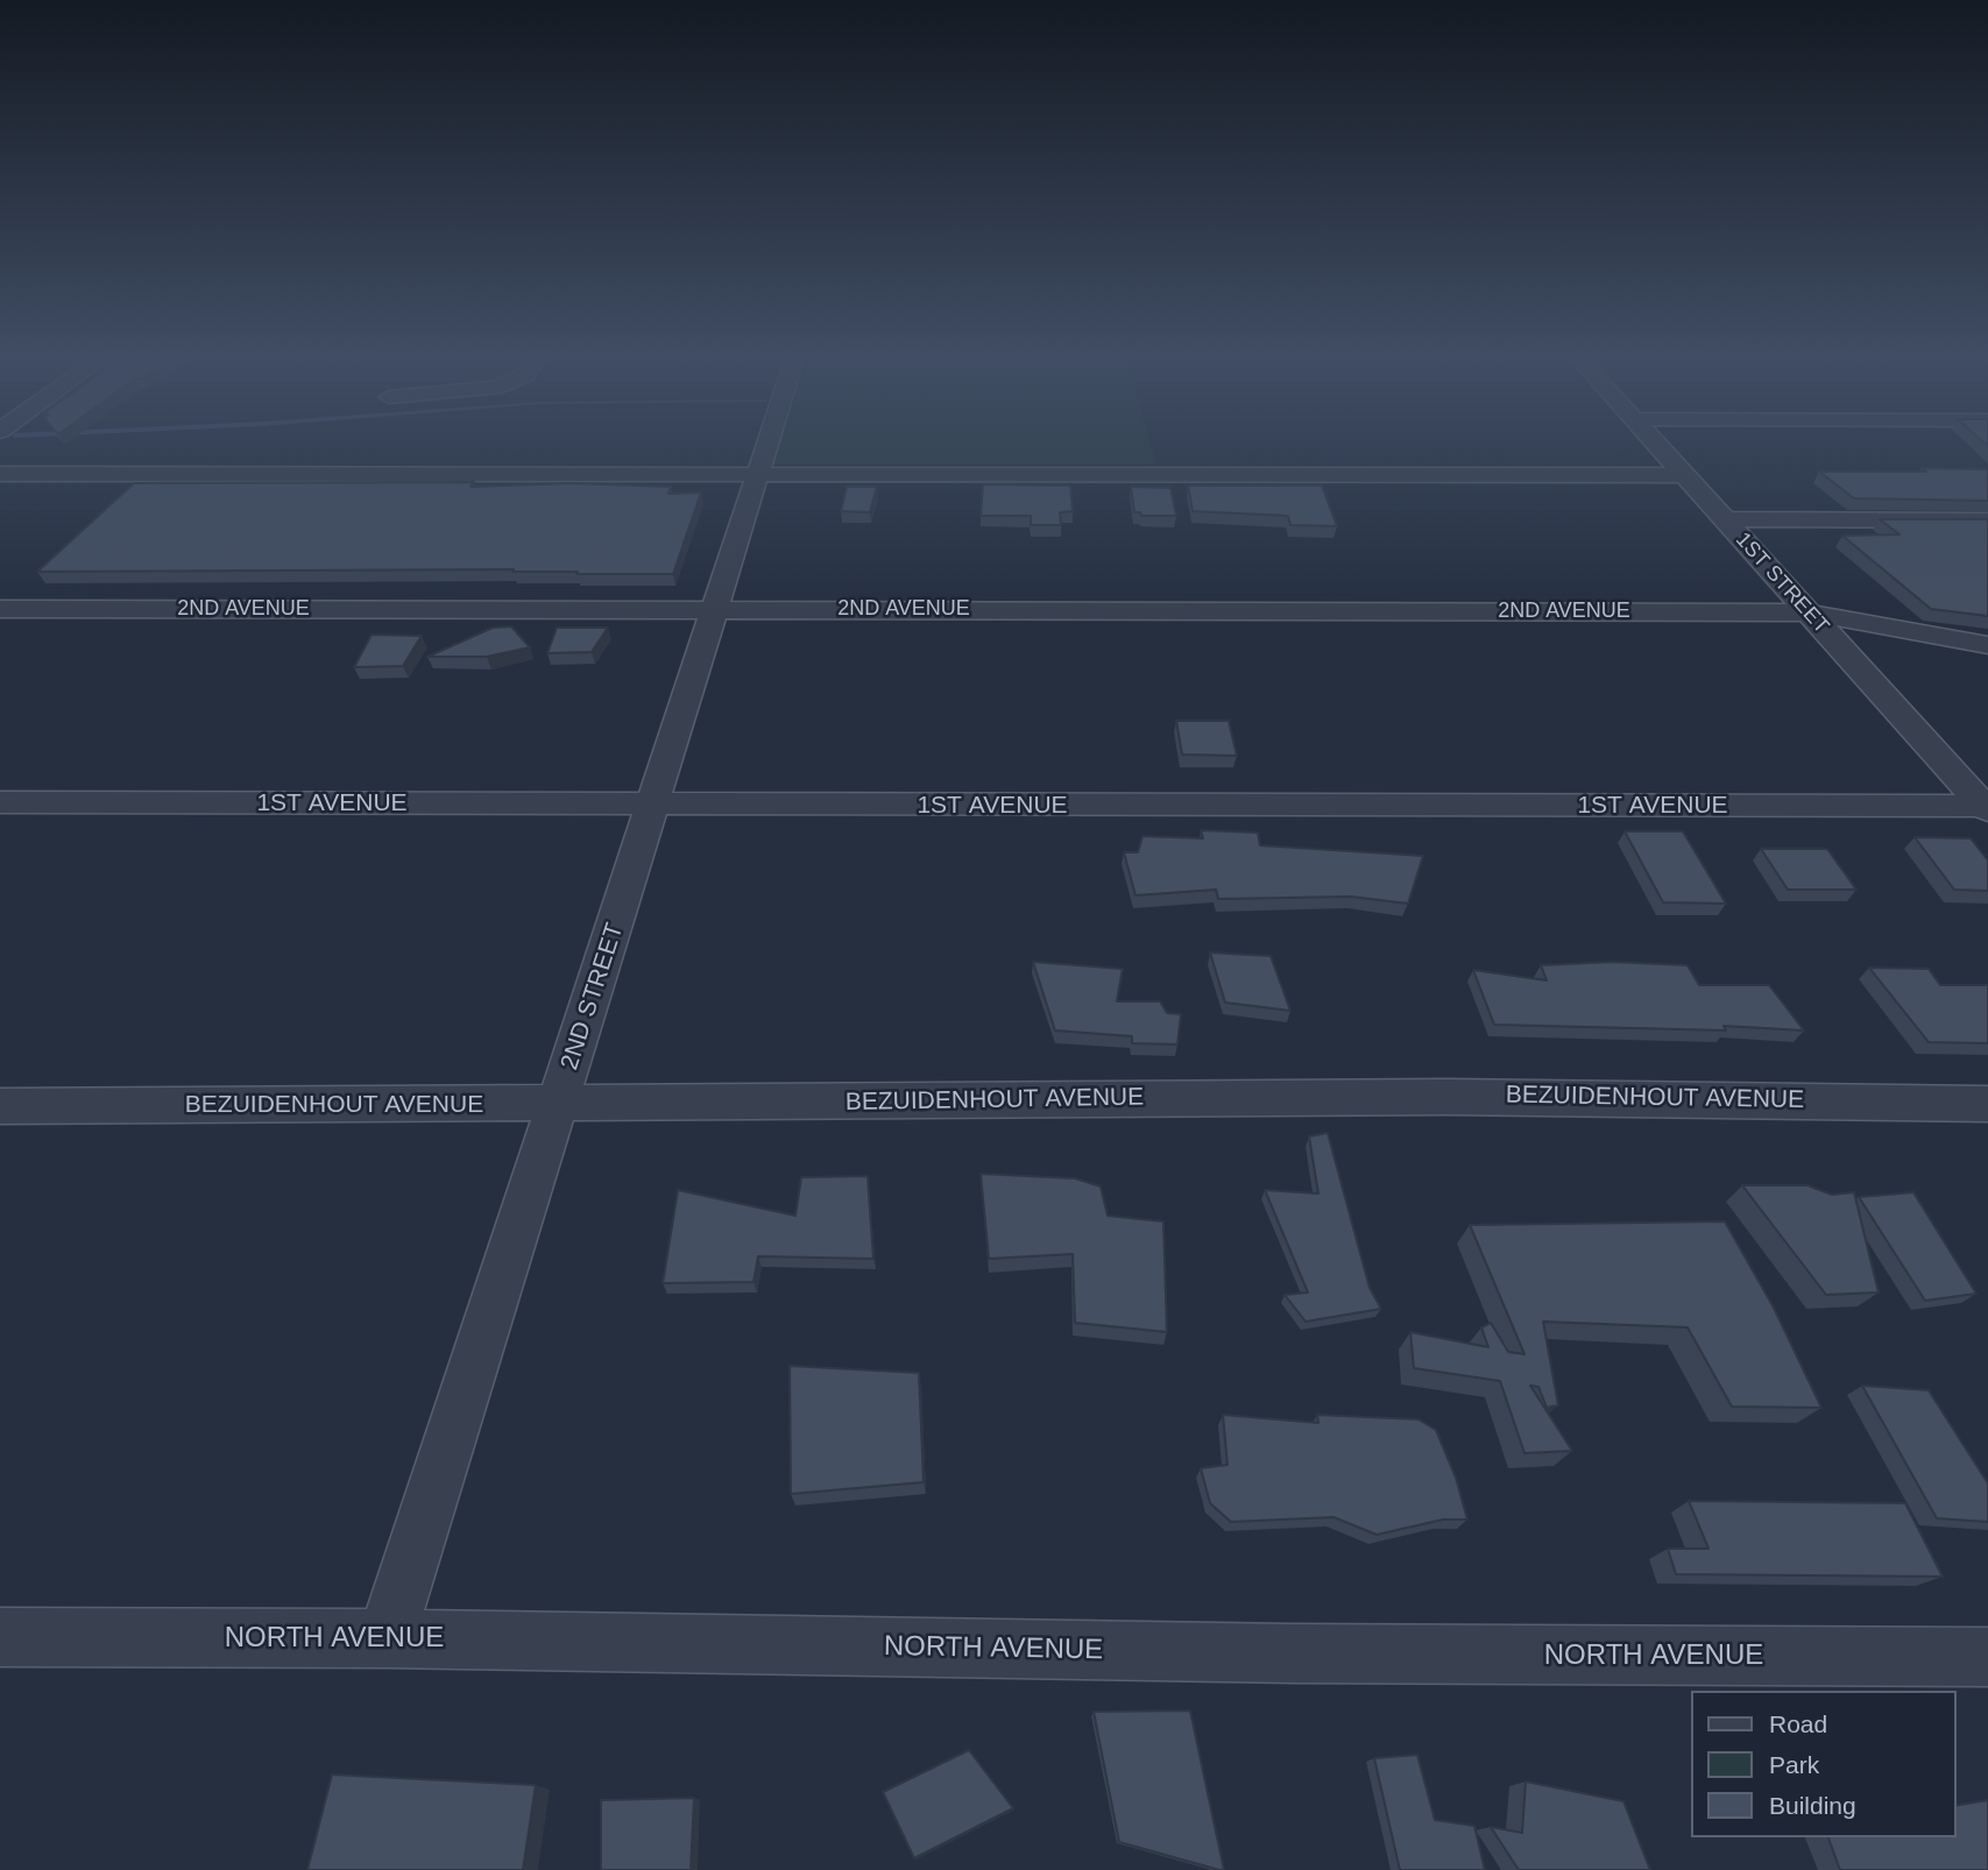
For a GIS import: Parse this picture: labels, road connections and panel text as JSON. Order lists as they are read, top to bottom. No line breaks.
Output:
{"streets":{"street":["1ST STREET","2ND AVENUE","1ST AVENUE","2ND STREET","BEZUIDENHOUT AVENUE","NORTH AVENUE"]},"crossings":[["1ST STREET","2ND AVENUE"],["1ST STREET","1ST AVENUE"],["2ND AVENUE","2ND STREET"],["1ST AVENUE","2ND STREET"],["2ND STREET","BEZUIDENHOUT AVENUE"],["2ND STREET","NORTH AVENUE"]],"legend":["Road","Park","Building"]}
